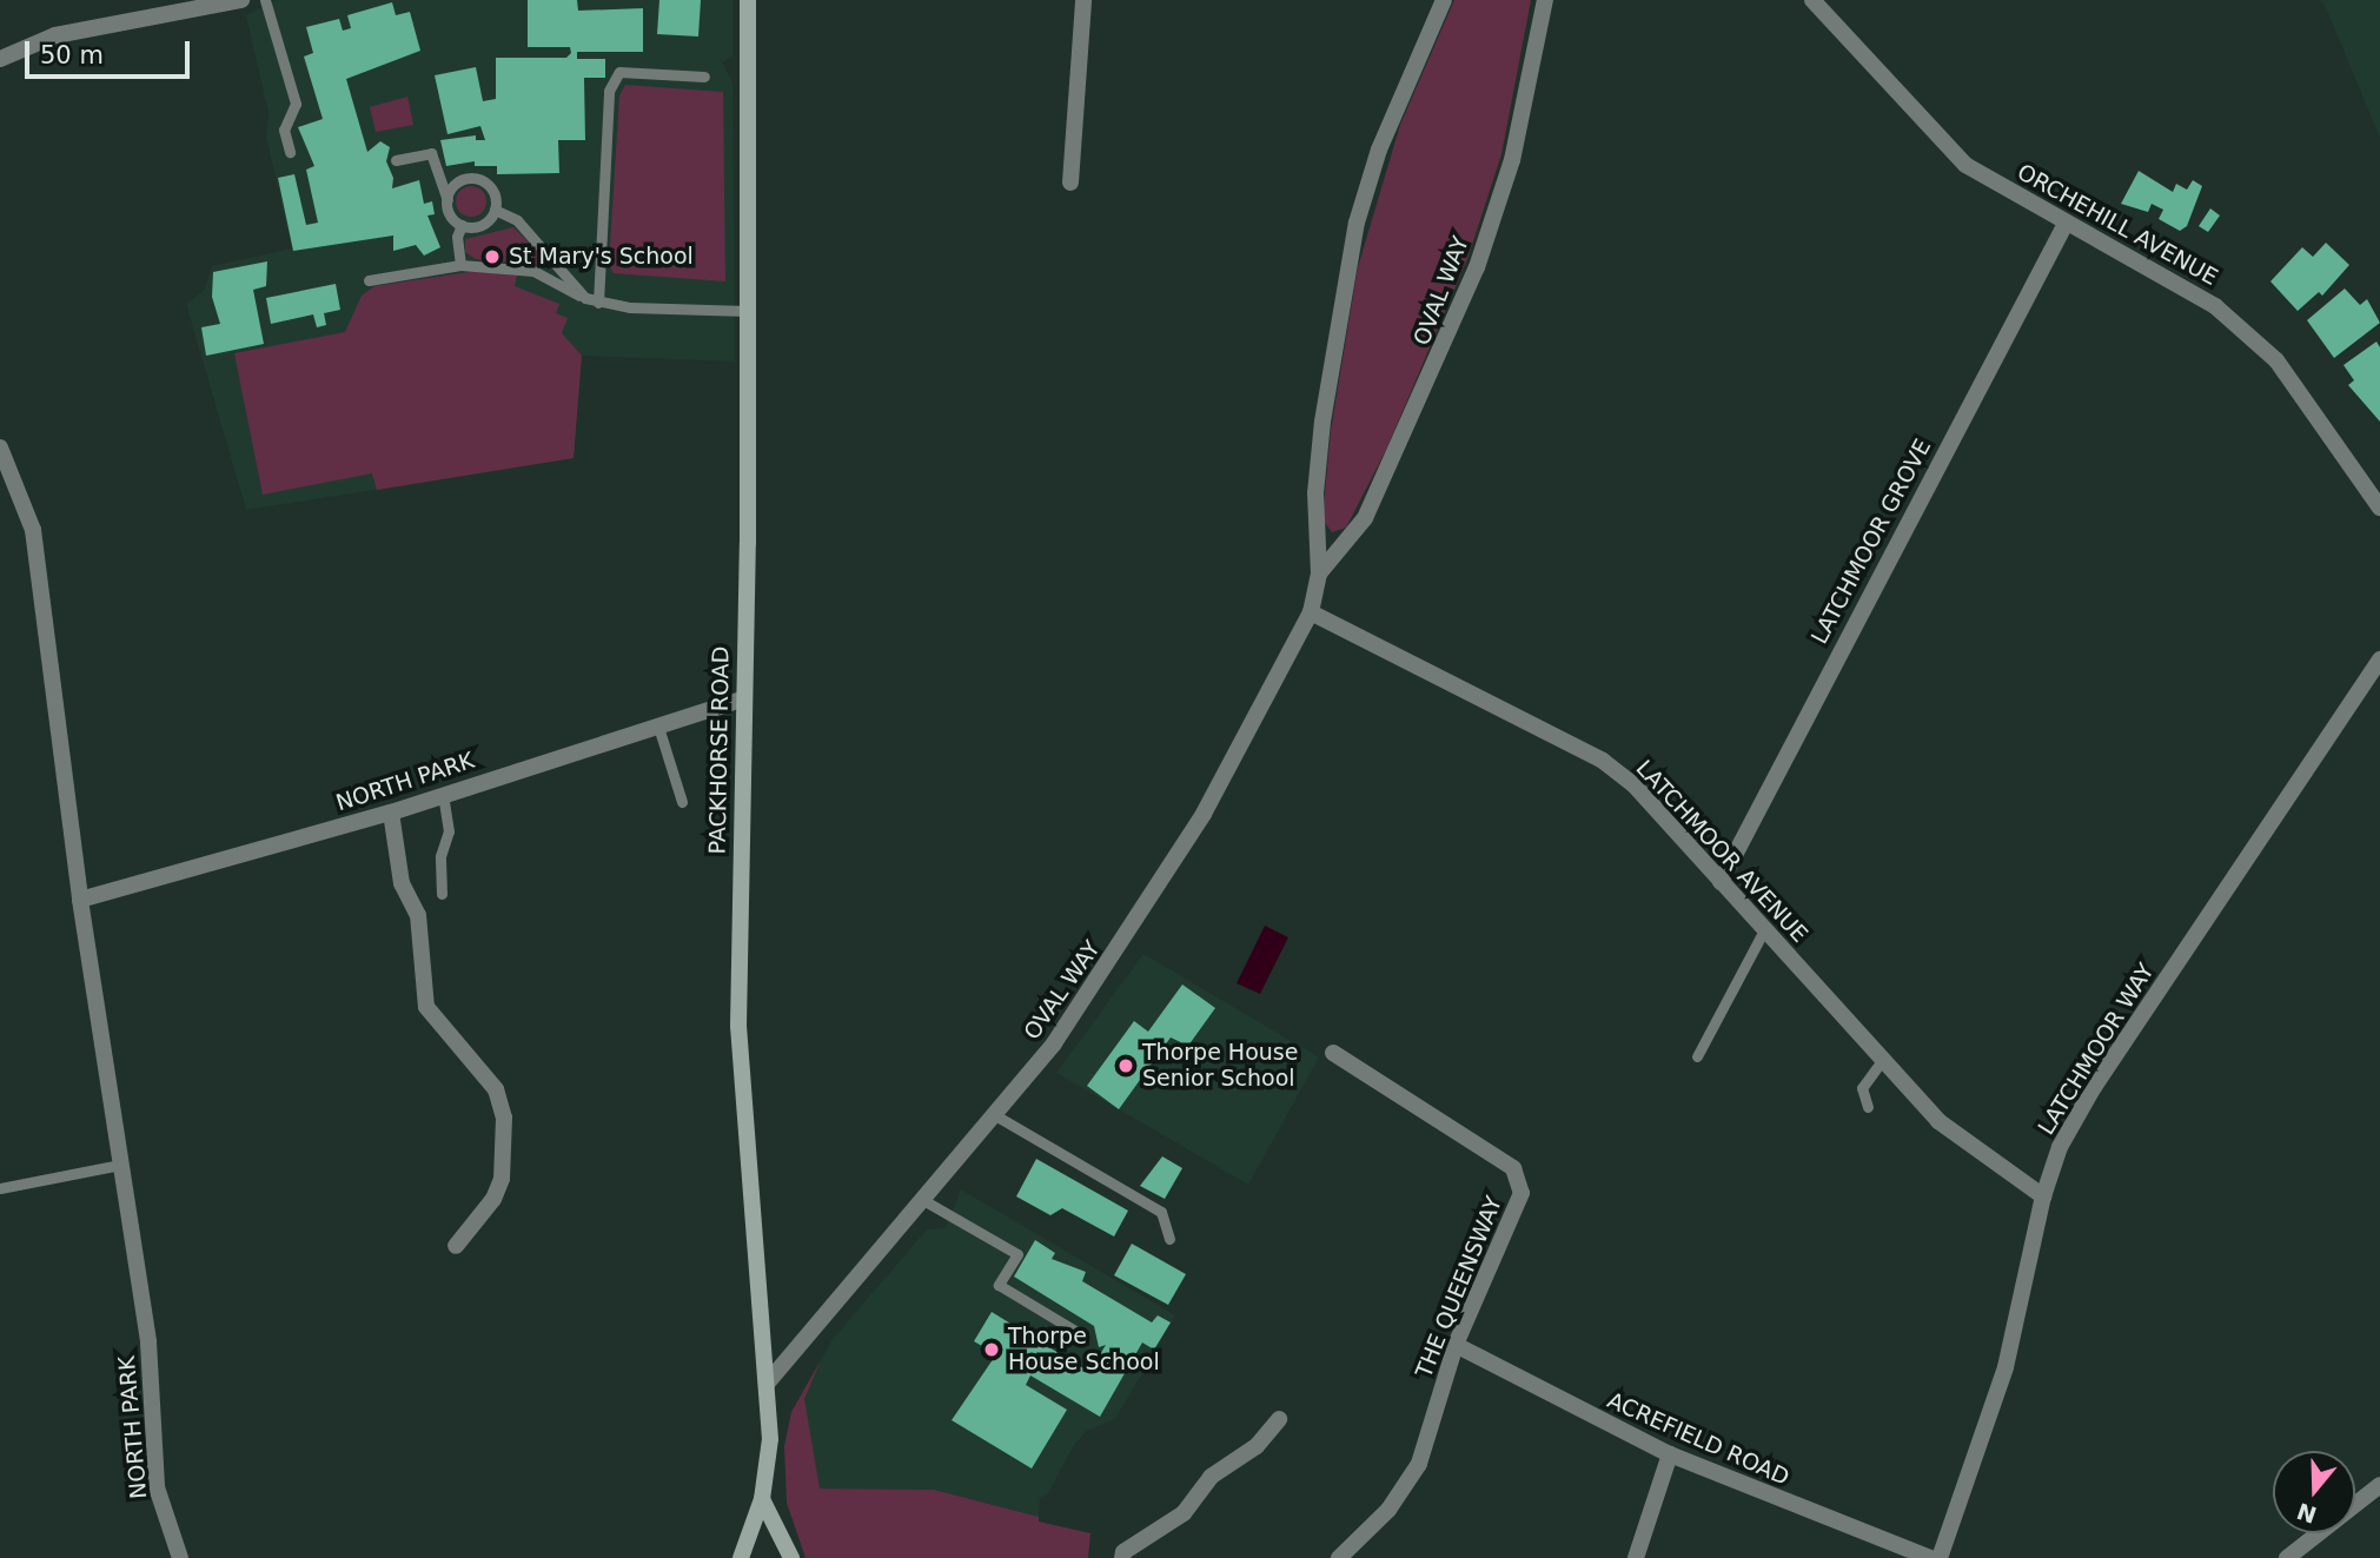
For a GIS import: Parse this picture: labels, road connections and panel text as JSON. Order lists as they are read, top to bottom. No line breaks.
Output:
{"streets":{"main road":["PACKHORSE ROAD"],"street":["ORCHEHILL AVENUE","OVAL WAY","LATCHMOOR GROVE","NORTH PARK","LATCHMOOR AVENUE","LATCHMOOR WAY","THE QUEENSWAY","ACREFIELD ROAD"]},"crossings":[["ORCHEHILL AVENUE","LATCHMOOR GROVE"],["OVAL WAY","PACKHORSE ROAD"],["OVAL WAY","LATCHMOOR AVENUE"],["LATCHMOOR GROVE","LATCHMOOR AVENUE"],["PACKHORSE ROAD","NORTH PARK"],["LATCHMOOR AVENUE","LATCHMOOR WAY"],["THE QUEENSWAY","ACREFIELD ROAD"]],"places":["St Mary's School","Thorpe House Senior School","Thorpe House School"],"scale_bar":"50 m","north":"bottom"}
